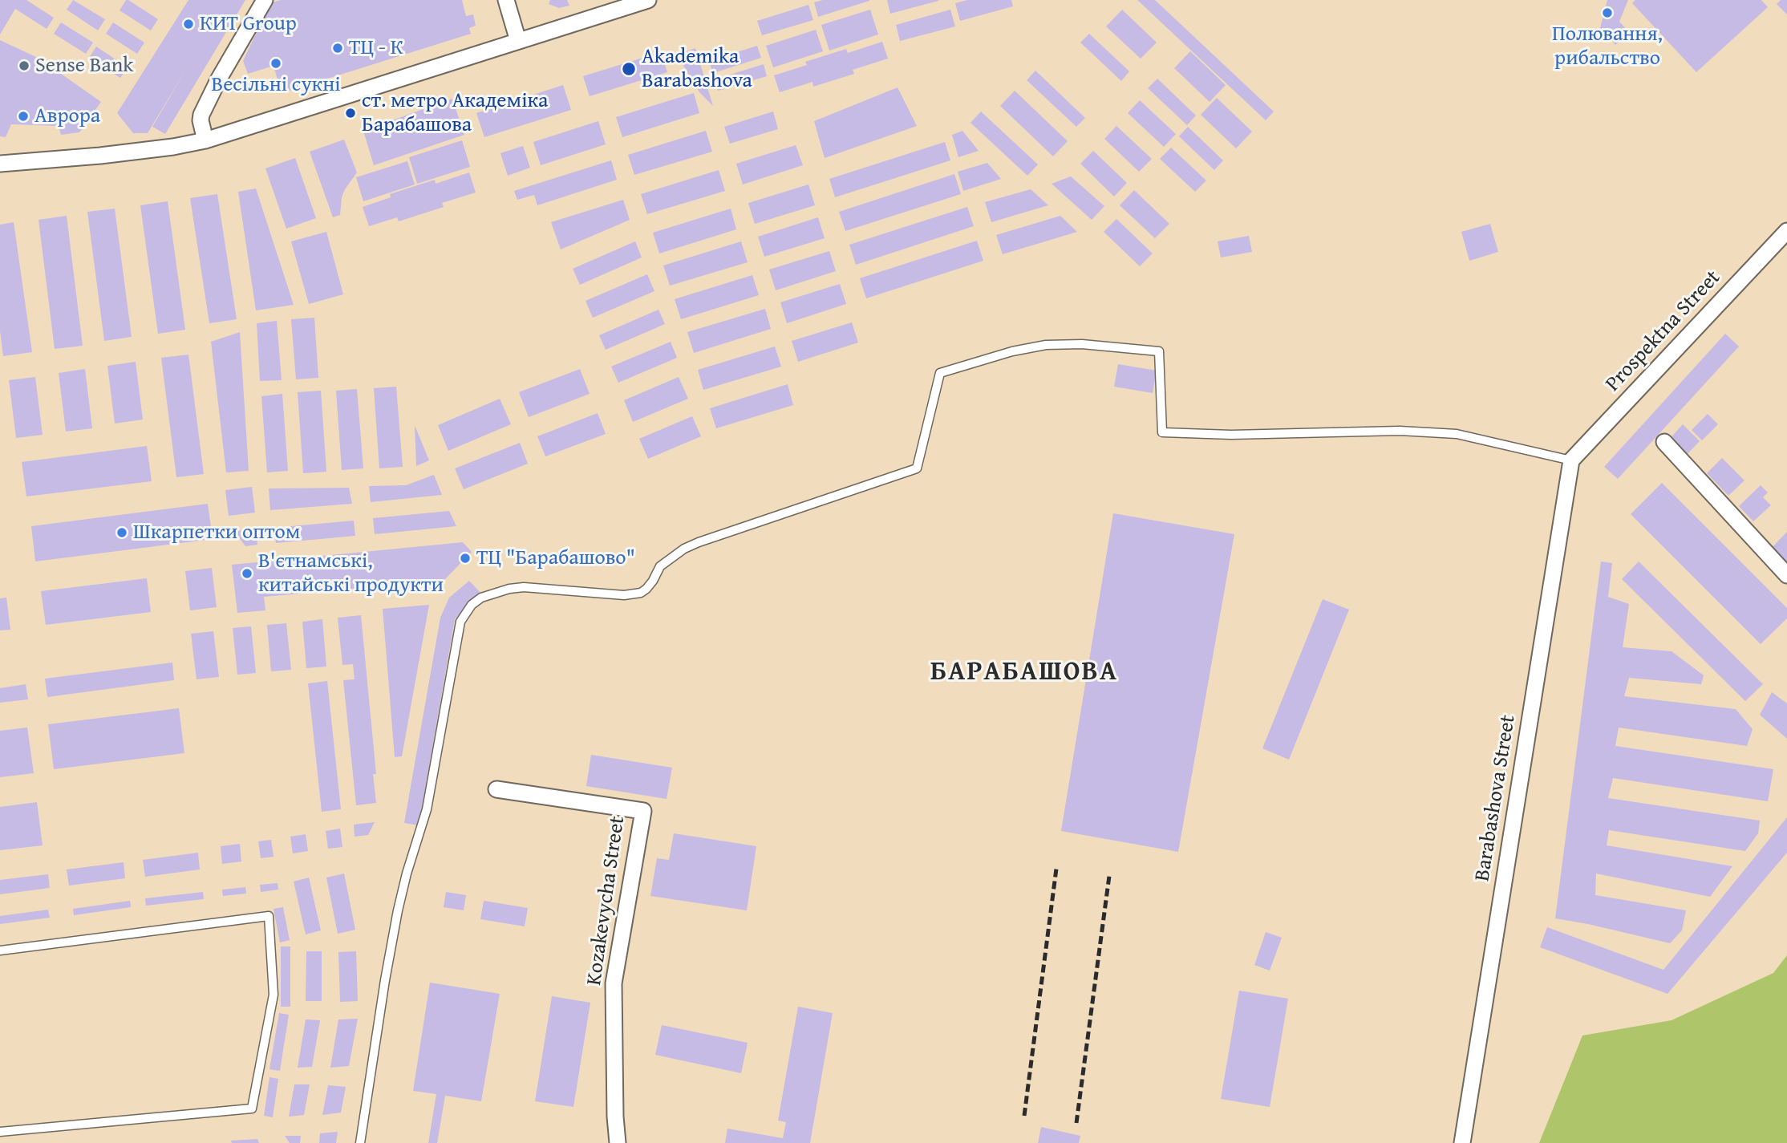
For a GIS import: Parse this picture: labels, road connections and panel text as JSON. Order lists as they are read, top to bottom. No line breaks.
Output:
{"streets":{"street":["Prospektna Street","Barabashova Street","Kozakevycha Street"]},"crossings":[["Prospektna Street","Barabashova Street"]],"districts":["БАРАБАШОВА"],"places":["Полювання, рибальство","КИТ Group","ТЦ - К","Весільні сукні","Sense Bank","Akademіka Barabashova","ст. метро Академіка Барабашова","Аврора","Шкарпетки оптом","ТЦ \"Барабашово\"","В'єтнамські, китайські продукти"]}
